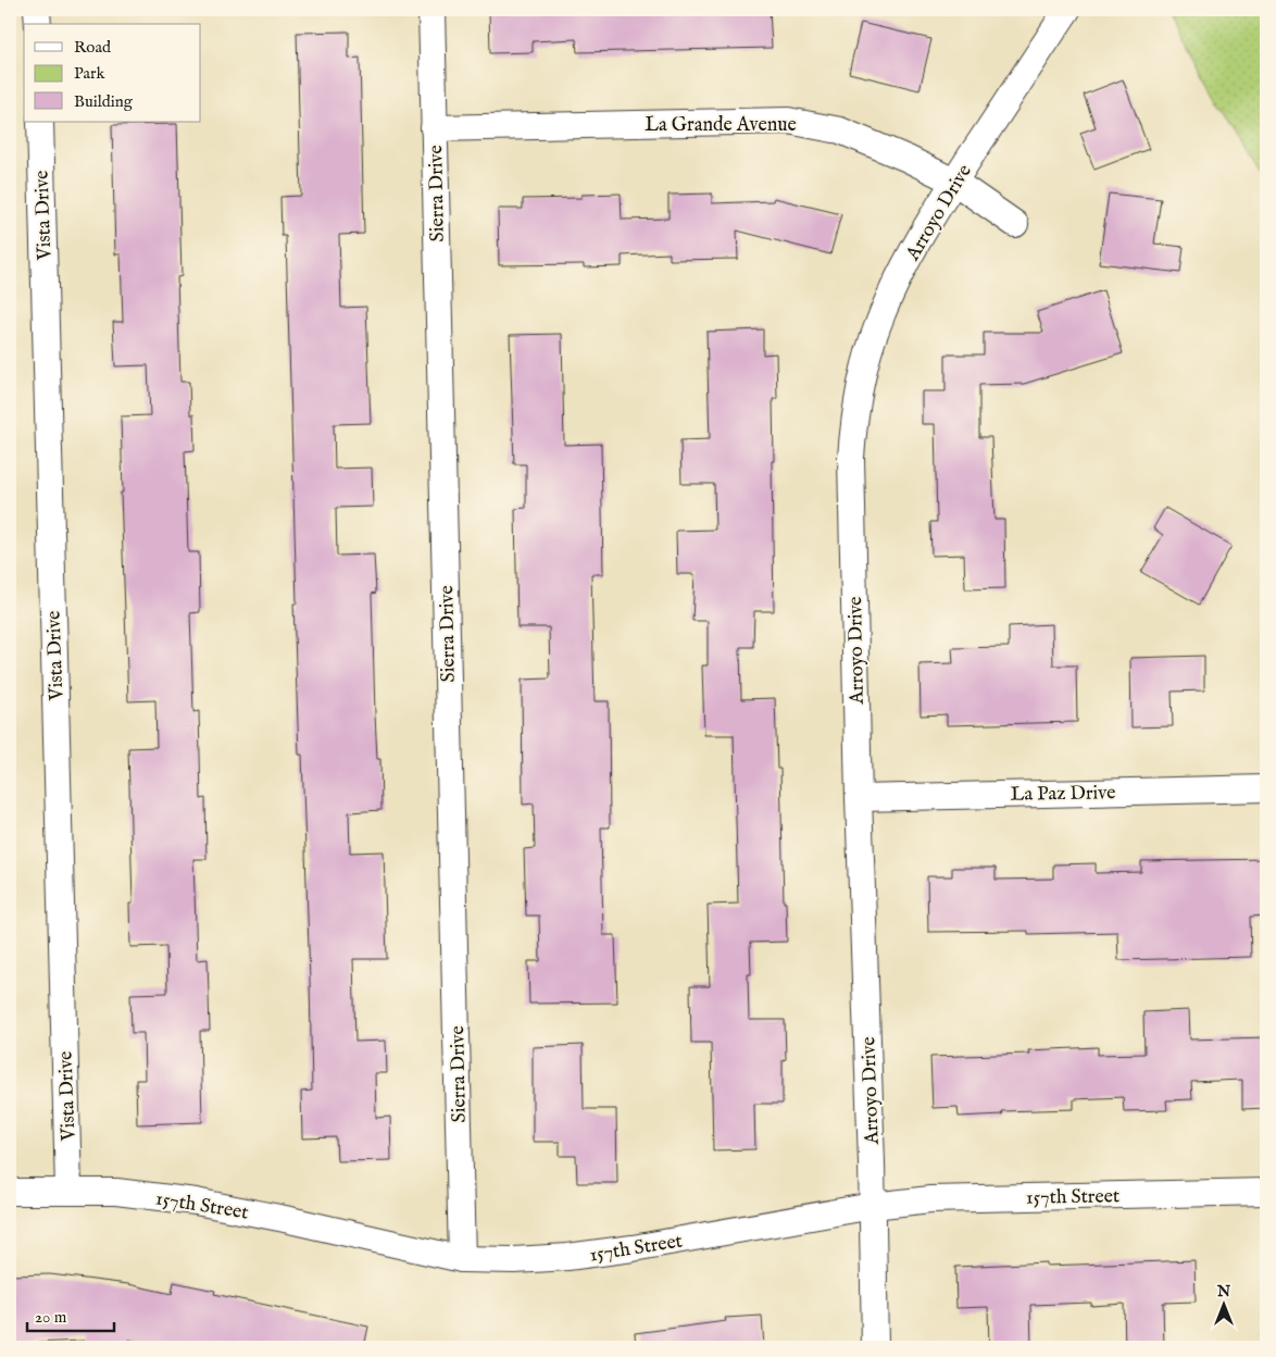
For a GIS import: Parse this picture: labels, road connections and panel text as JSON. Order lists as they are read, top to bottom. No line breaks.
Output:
{"streets":{"street":["La Grande Avenue","Sierra Drive","Arroyo Drive","Vista Drive","La Paz Drive","157th Street"]},"crossings":[["La Grande Avenue","Sierra Drive"],["La Grande Avenue","Arroyo Drive"],["Sierra Drive","157th Street"],["Arroyo Drive","La Paz Drive"],["Arroyo Drive","157th Street"],["Vista Drive","157th Street"]],"legend":["Road","Park","Building"],"scale_bar":"20 m","north":"top"}
